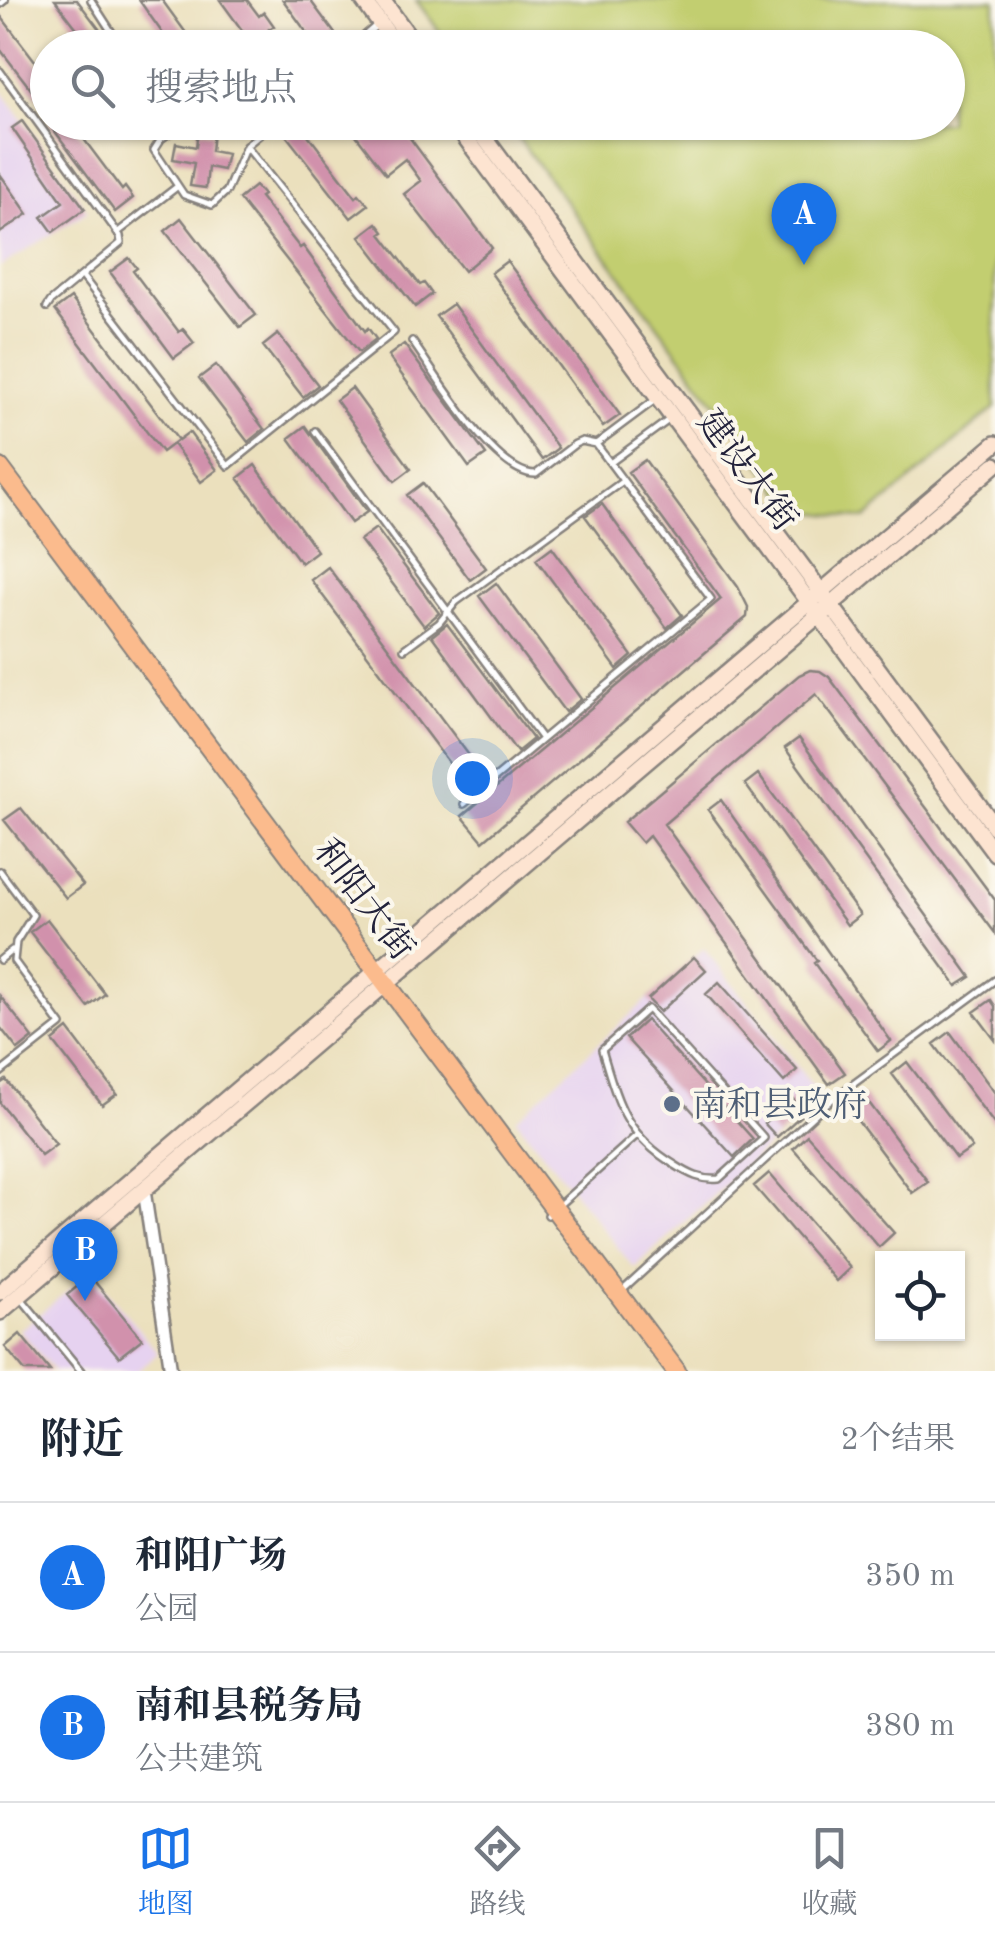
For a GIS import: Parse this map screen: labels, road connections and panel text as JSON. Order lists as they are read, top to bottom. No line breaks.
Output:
{"streets":{"main road":["建设大街","和阳大街"]},"places":["南和县政府"],"page":{"search":"搜索地点","pins":["A","B"],"heading":["附近","2个结果"],"list":[{"mark":"A","name":"和阳广场","note":"公园","value":"350 m"},{"mark":"B","name":"南和县税务局","note":"公共建筑","value":"380 m"}],"nav":["地图","路线","收藏"]}}
